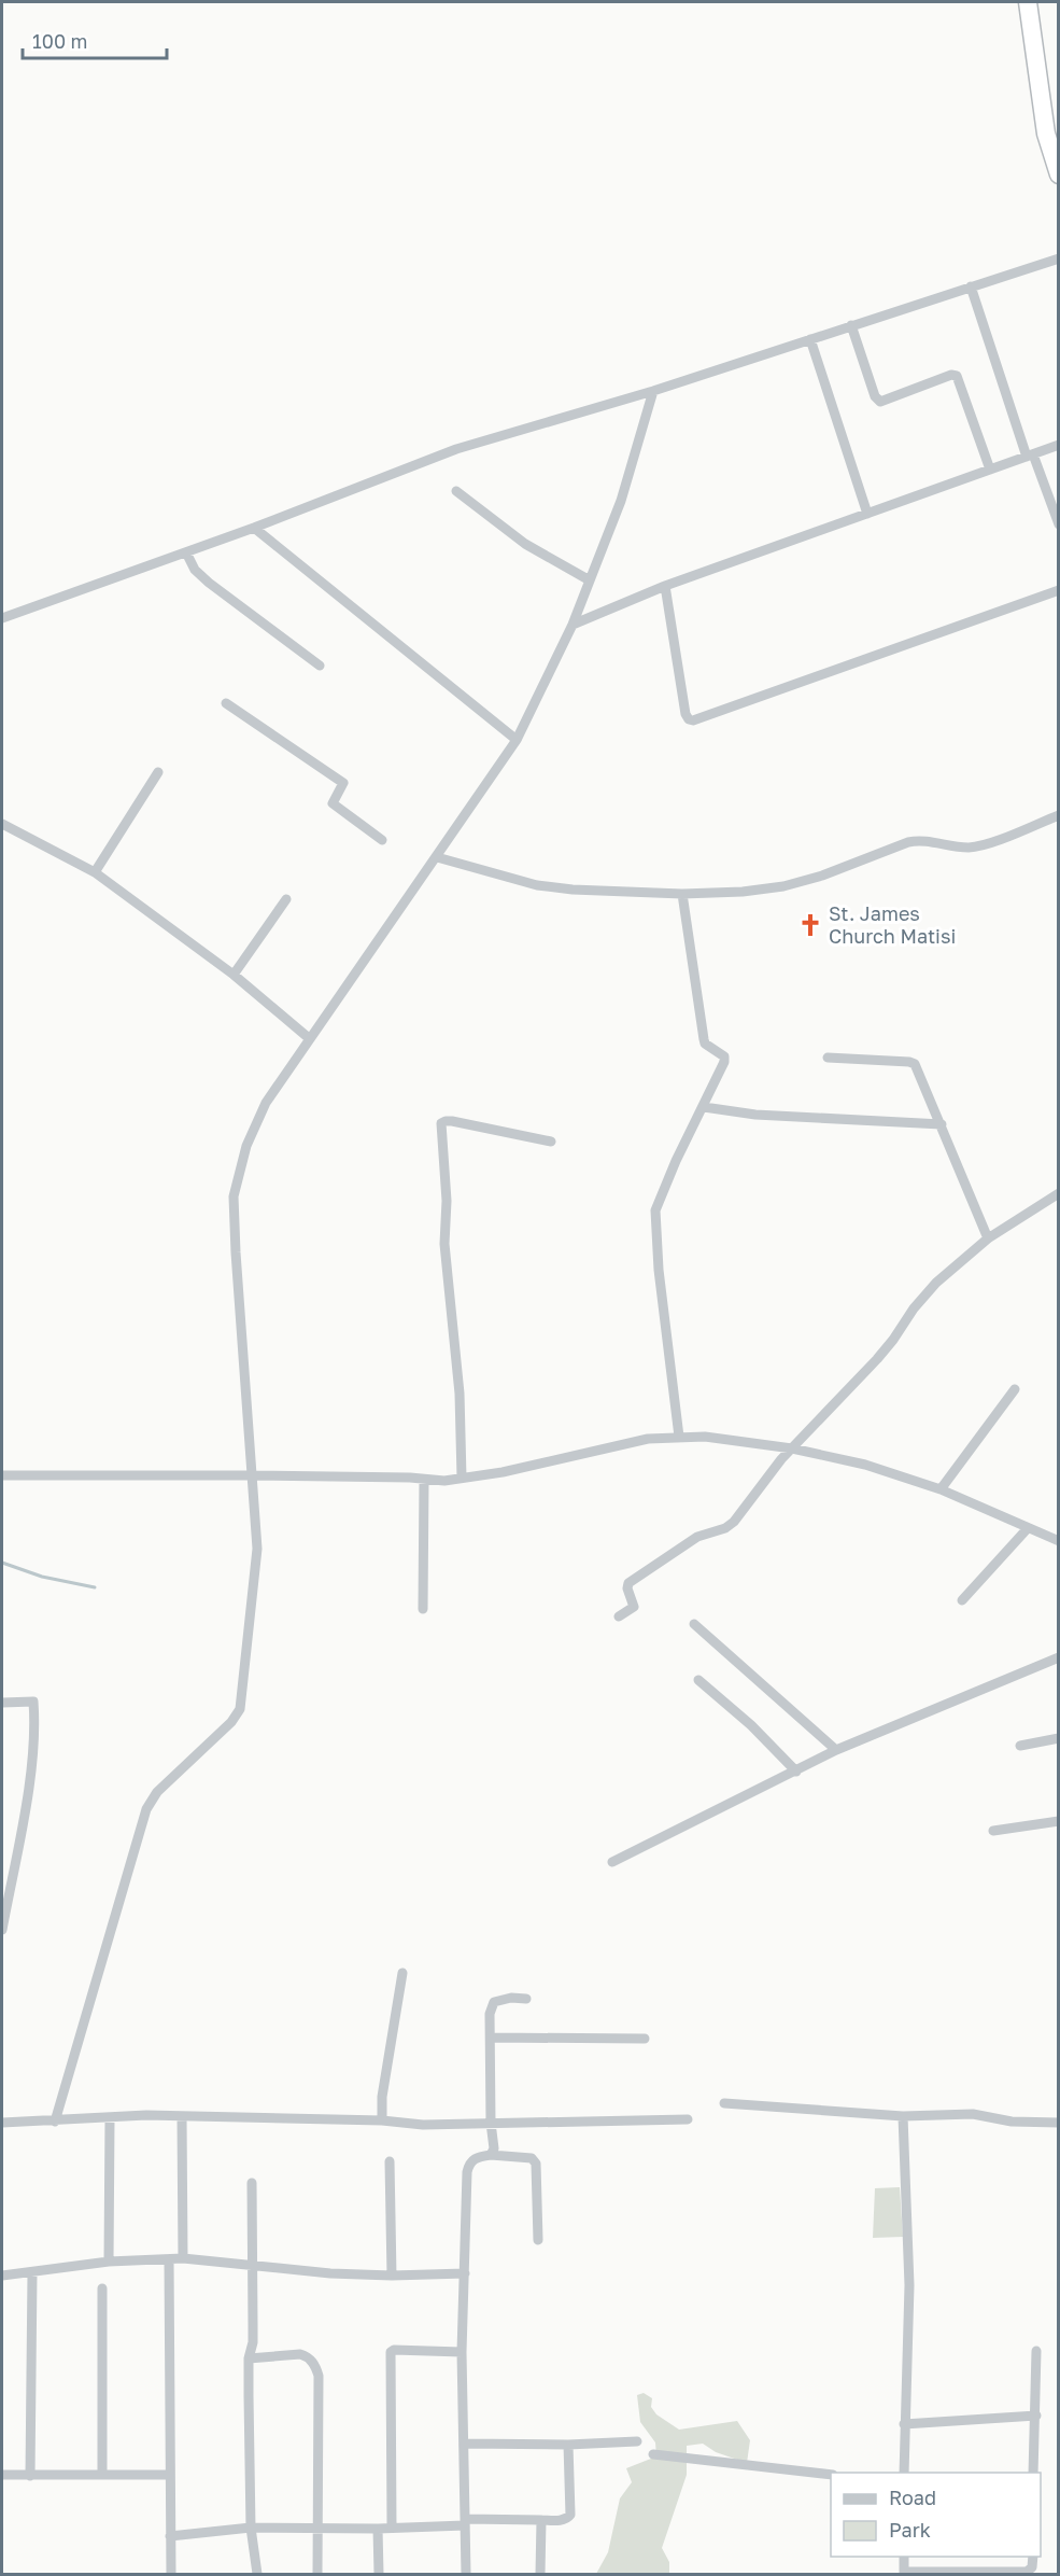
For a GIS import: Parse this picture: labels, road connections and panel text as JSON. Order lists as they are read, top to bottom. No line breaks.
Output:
{"places":{"church":["St. James Church Matisi"]},"legend":["Road","Park"],"scale_bar":"100 m"}
